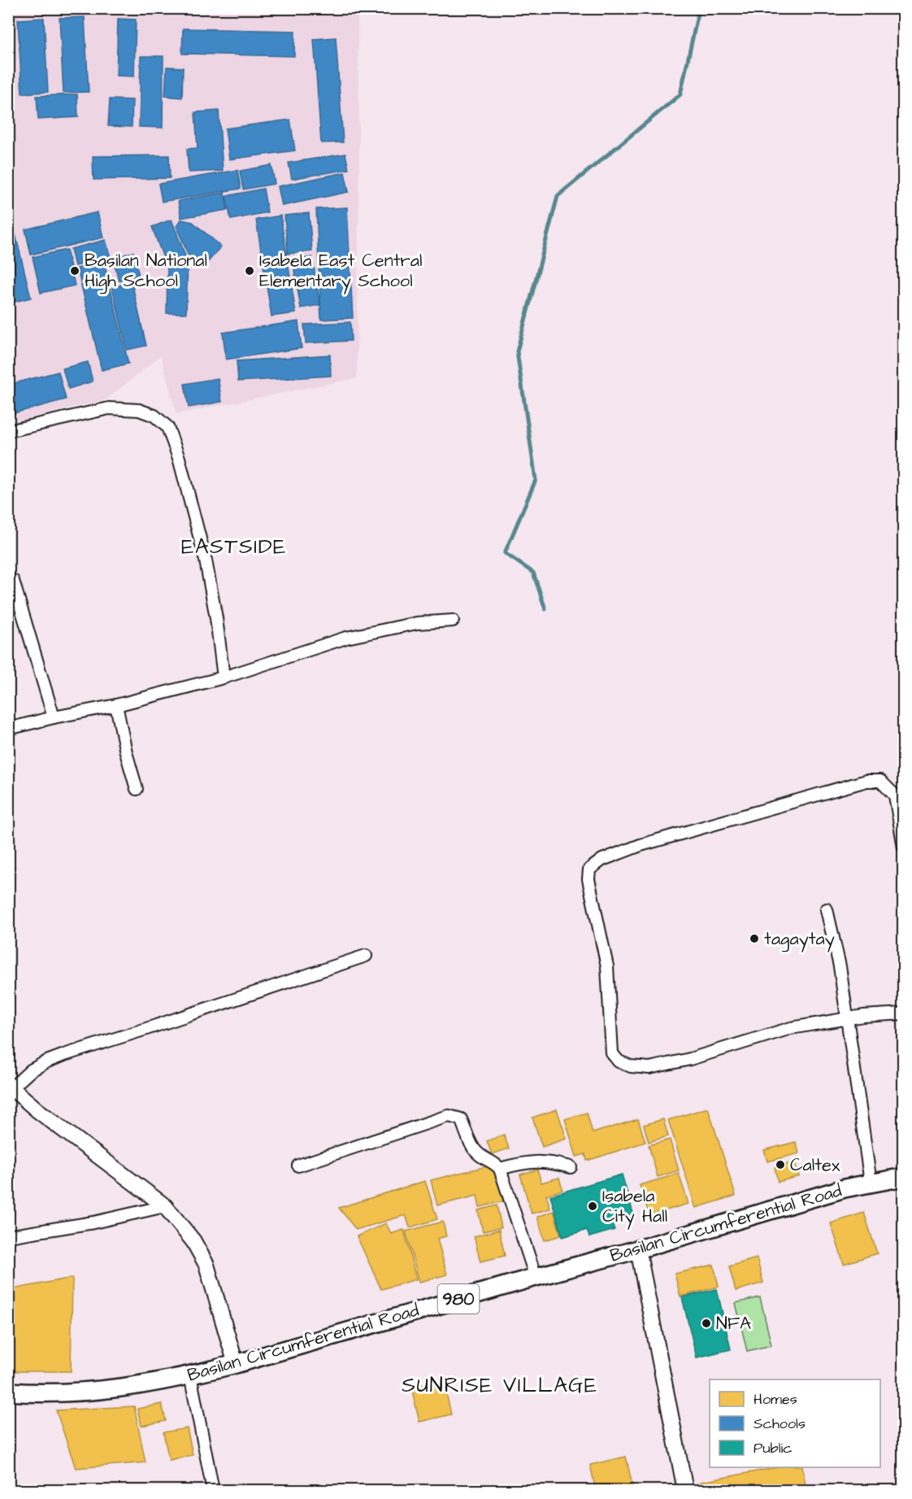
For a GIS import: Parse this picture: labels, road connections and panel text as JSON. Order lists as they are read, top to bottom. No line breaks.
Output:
{"streets":{"main road":["Basilan Circumferential Road","980"]},"districts":["EASTSIDE","SUNRISE VILLAGE"],"places":["Basilan National High School","Isabela East Central Elementary School","tagaytay","Caltex","Isabela City Hall","NFA"],"legend":["Homes","Schools","Public"]}
